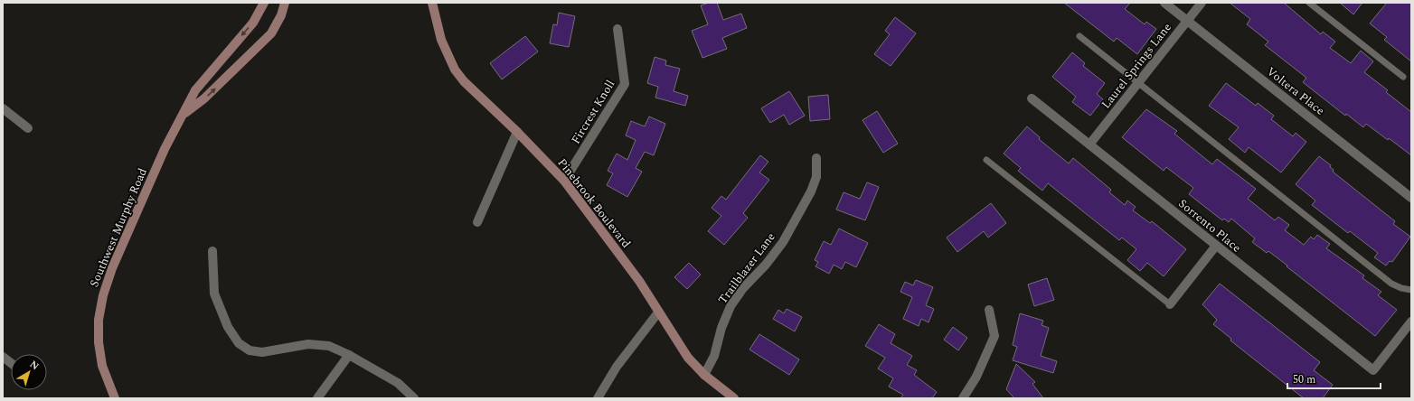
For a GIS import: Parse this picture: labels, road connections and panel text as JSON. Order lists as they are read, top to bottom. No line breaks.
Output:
{"streets":{"main road":["Pinebrook Boulevard","Southwest Murphy Road"],"street":["Laurel Springs Lane","Voltera Place","Fircrest Knoll","Sorrento Place","Trailblazer Lane"]},"crossings":[["Laurel Springs Lane","Voltera Place"],["Laurel Springs Lane","Sorrento Place"],["Fircrest Knoll","Pinebrook Boulevard"],["Pinebrook Boulevard","Trailblazer Lane"]],"scale_bar":"50 m","north":"top right"}
